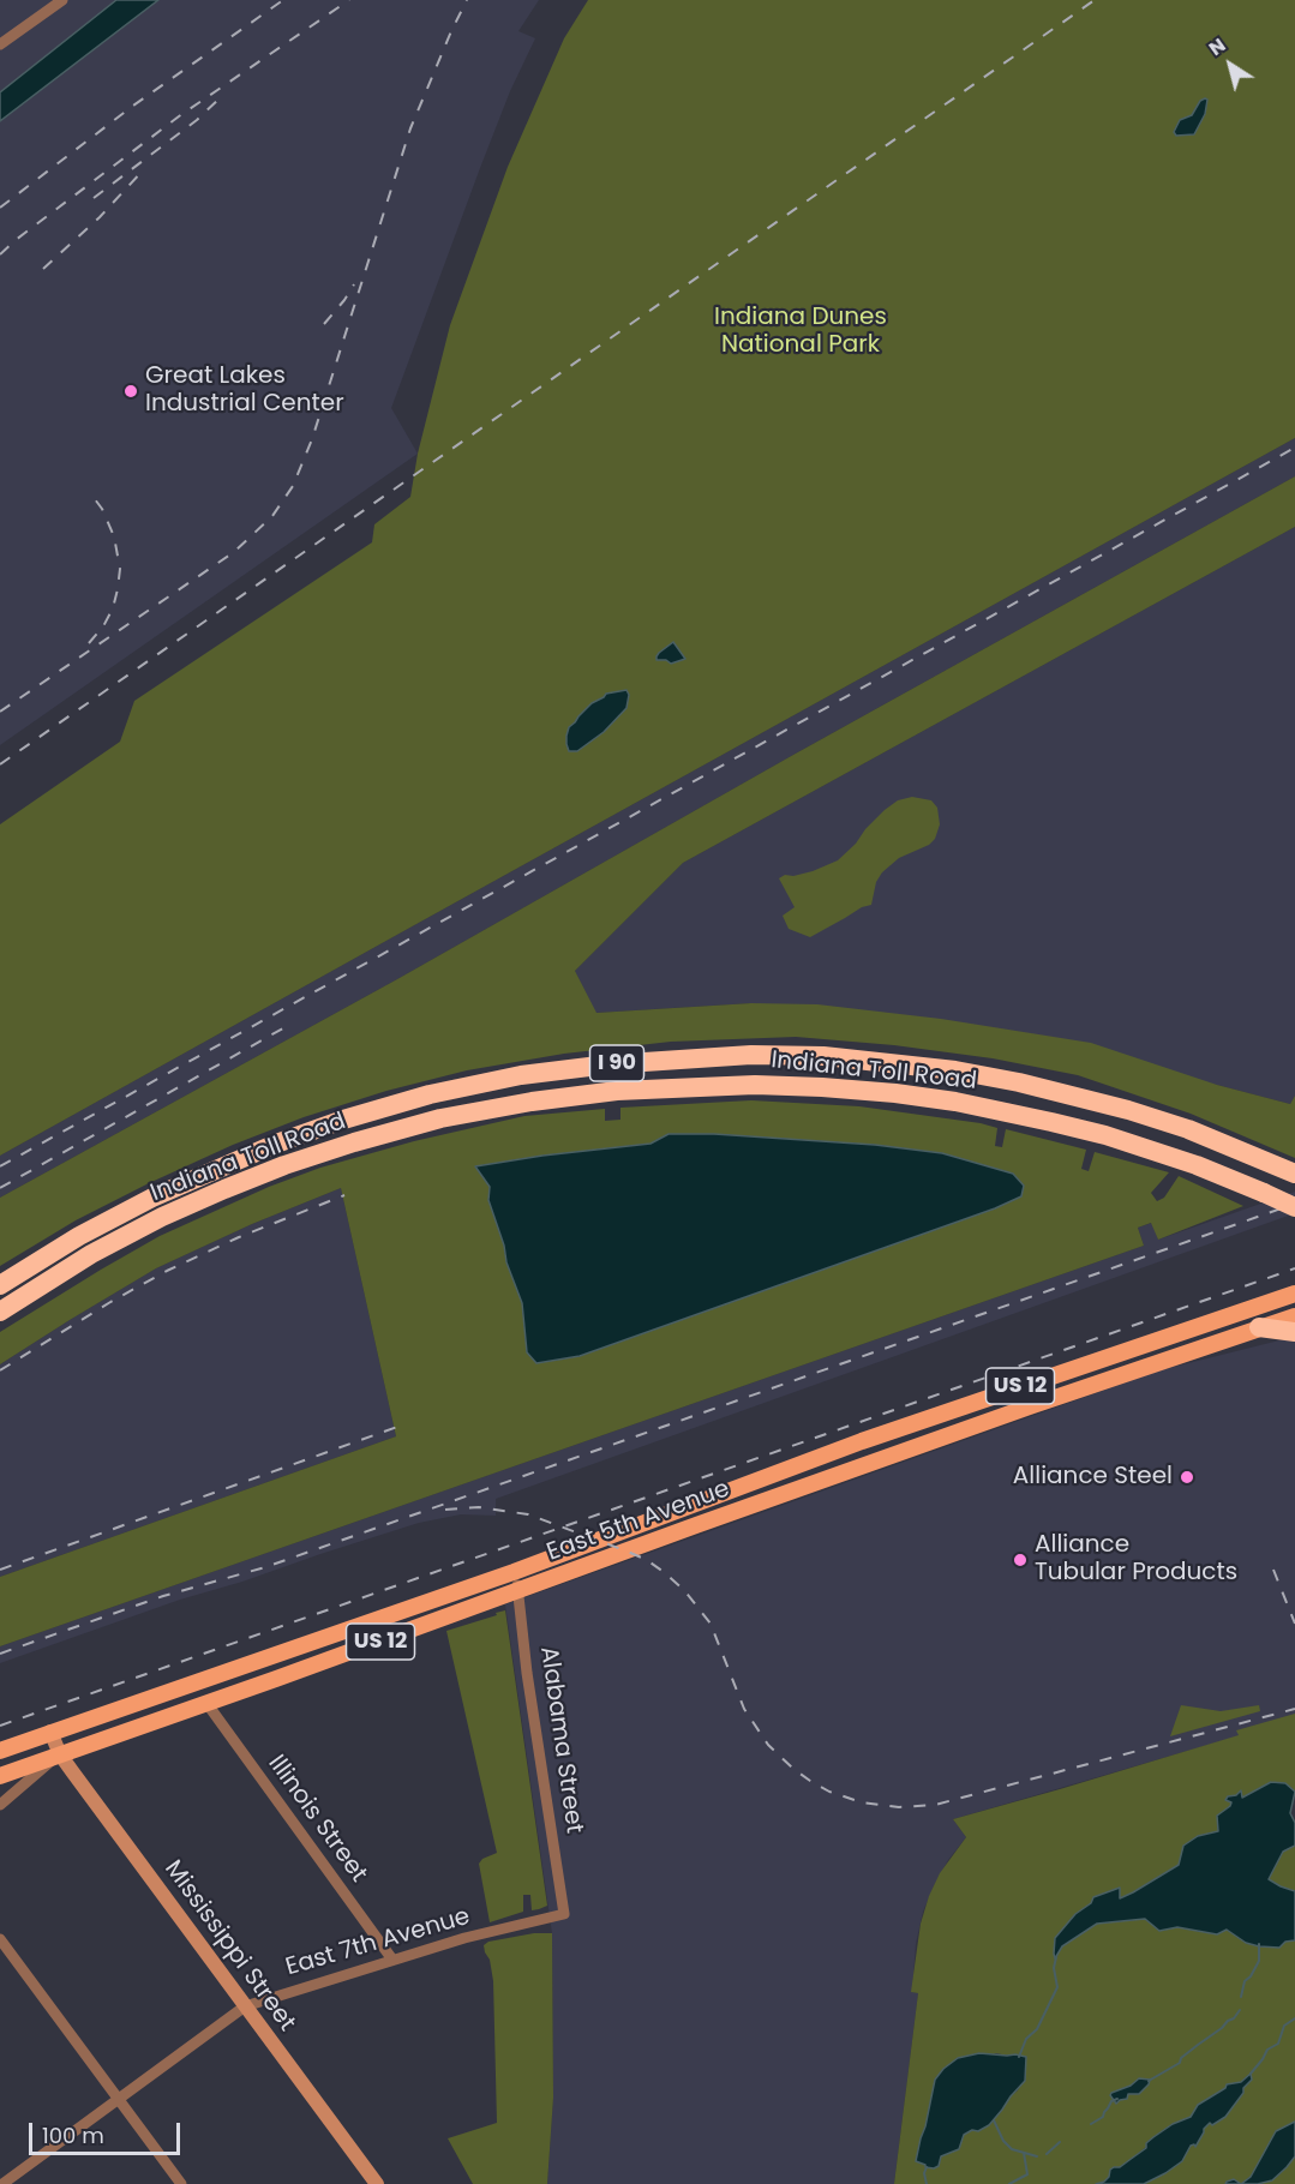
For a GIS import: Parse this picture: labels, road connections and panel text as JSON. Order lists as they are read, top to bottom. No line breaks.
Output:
{"streets":{"highway":["I 90","Indiana Toll Road"],"main road":["US 12","East 5th Avenue"],"street":["Alabama Street","Illinois Street","East 7th Avenue","Mississippi Street"]},"crossings":[["East 5th Avenue","Alabama Street"],["East 5th Avenue","Illinois Street"],["East 5th Avenue","Mississippi Street"],["Alabama Street","East 7th Avenue"],["Illinois Street","East 7th Avenue"],["East 7th Avenue","Mississippi Street"]],"parks":["Indiana Dunes National Park"],"places":["Great Lakes Industrial Center","Alliance Steel","Alliance Tubular Products"],"scale_bar":"100 m","north":"top left"}
